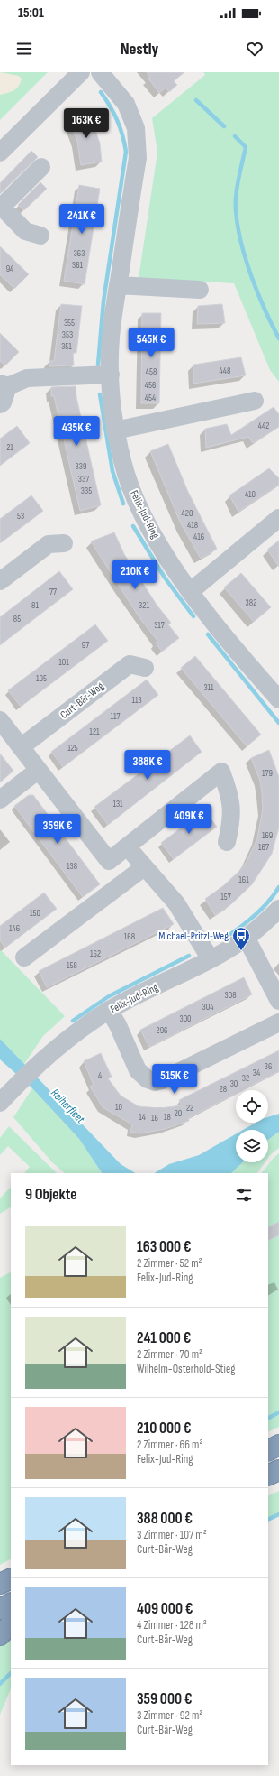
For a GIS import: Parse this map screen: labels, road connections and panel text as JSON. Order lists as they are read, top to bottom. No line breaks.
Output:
{"streets":{"street":["Felix-Jud-Ring","Curt-Bär-Weg"]},"water":["Reiherfleet"],"places":{"bus stop":["Michael-Pritzl-Weg"]},"house_numbers":["363","361","94","355","353","351","448","458","456","454","442","21","339","337","335","410","420","53","418","416","77","382","81","321","85","317","97","101","105","311","113","117","121","125","179","131","169","167","138","161","157","150","146","168","162","158","308","304","300","296","36","34","4","32","30","28","10","22","20","14","18","16"],"page":{"status":"15:01","header":"Nestly","price":["163K €","241K €","545K €","435K €","210K €","388K €","409K €","359K €","515K €"],"heading":"9 Objekte","list":[{"name":"163 000 €","note":"2 Zimmer · 52 m² · Felix-Jud-Ring"},{"name":"241 000 €","note":"2 Zimmer · 70 m² · Wilhelm-Osterhold-Stieg"},{"name":"210 000 €","note":"2 Zimmer · 66 m² · Felix-Jud-Ring"},{"name":"388 000 €","note":"3 Zimmer · 107 m² · Curt-Bär-Weg"},{"name":"409 000 €","note":"4 Zimmer · 128 m² · Curt-Bär-Weg"},{"name":"359 000 €","note":"3 Zimmer · 92 m² · Curt-Bär-Weg"}]}}
